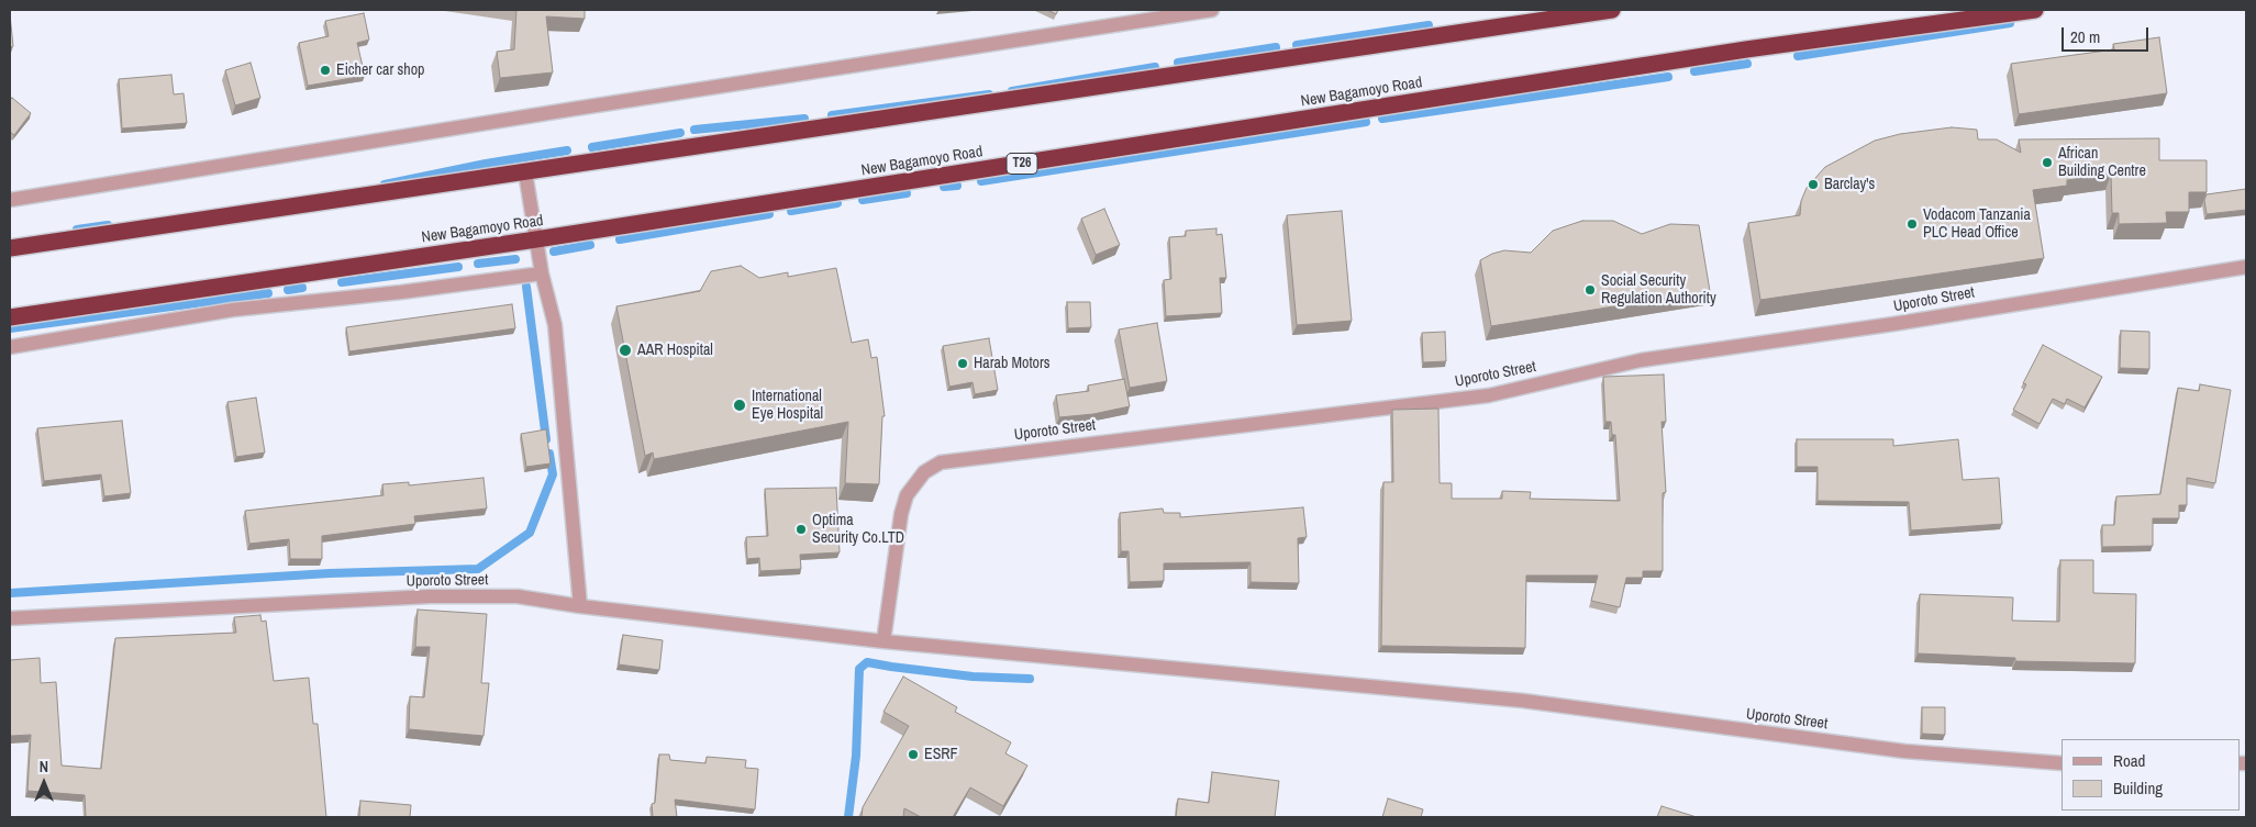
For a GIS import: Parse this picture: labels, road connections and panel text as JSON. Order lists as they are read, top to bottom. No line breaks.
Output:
{"streets":{"highway":["New Bagamoyo Road","T26"],"street":["Uporoto Street"]},"places":["Eicher car shop","African Building Centre","Barclay's","Vodacom Tanzania PLC Head Office","Social Security Regulation Authority","AAR Hospital","Harab Motors","International Eye Hospital","Optima Security Co.LTD","ESRF"],"legend":["Road","Building"],"scale_bar":"20 m","north":"top"}
